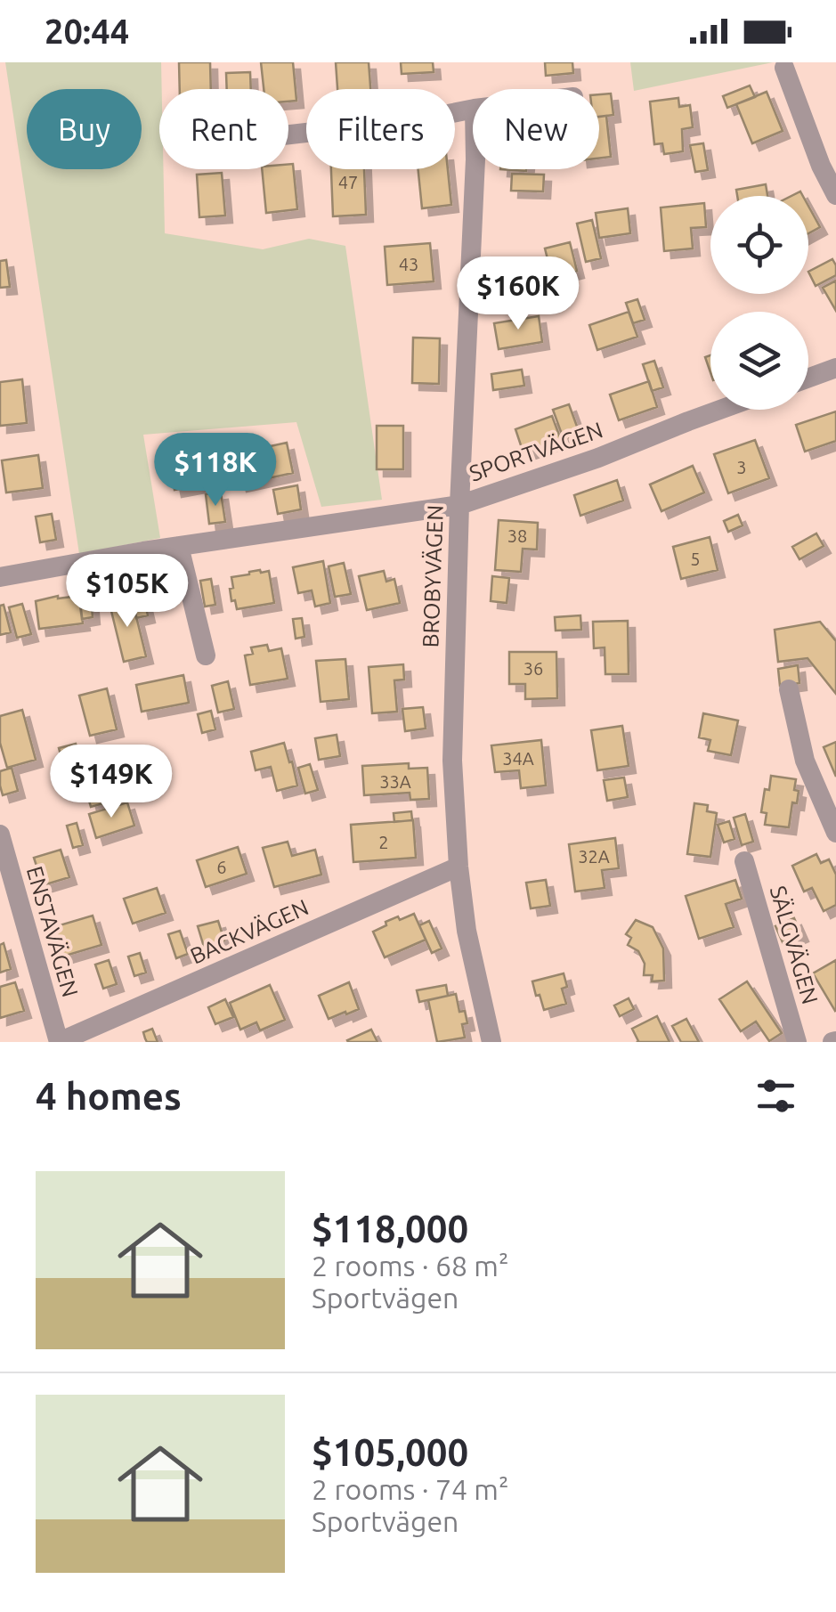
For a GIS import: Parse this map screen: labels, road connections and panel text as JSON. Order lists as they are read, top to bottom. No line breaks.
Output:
{"streets":{"street":["SPORTVÄGEN","BROBYVÄGEN","ENSTAVÄGEN","BACKVÄGEN","SÄLGVÄGEN"]},"crossings":[["SPORTVÄGEN","BROBYVÄGEN"],["BROBYVÄGEN","BACKVÄGEN"],["ENSTAVÄGEN","BACKVÄGEN"]],"house_numbers":["47","43","3","38","5","36","34A","33A","2","32A","6"],"page":{"status":"20:44","chip":["Buy","Rent","Filters","New"],"price":["$160K","$118K","$105K","$149K"],"heading":"4 homes","list":[{"name":"$118,000","note":"2 rooms · 68 m² · Sportvägen"},{"name":"$105,000","note":"2 rooms · 74 m² · Sportvägen"}]}}
